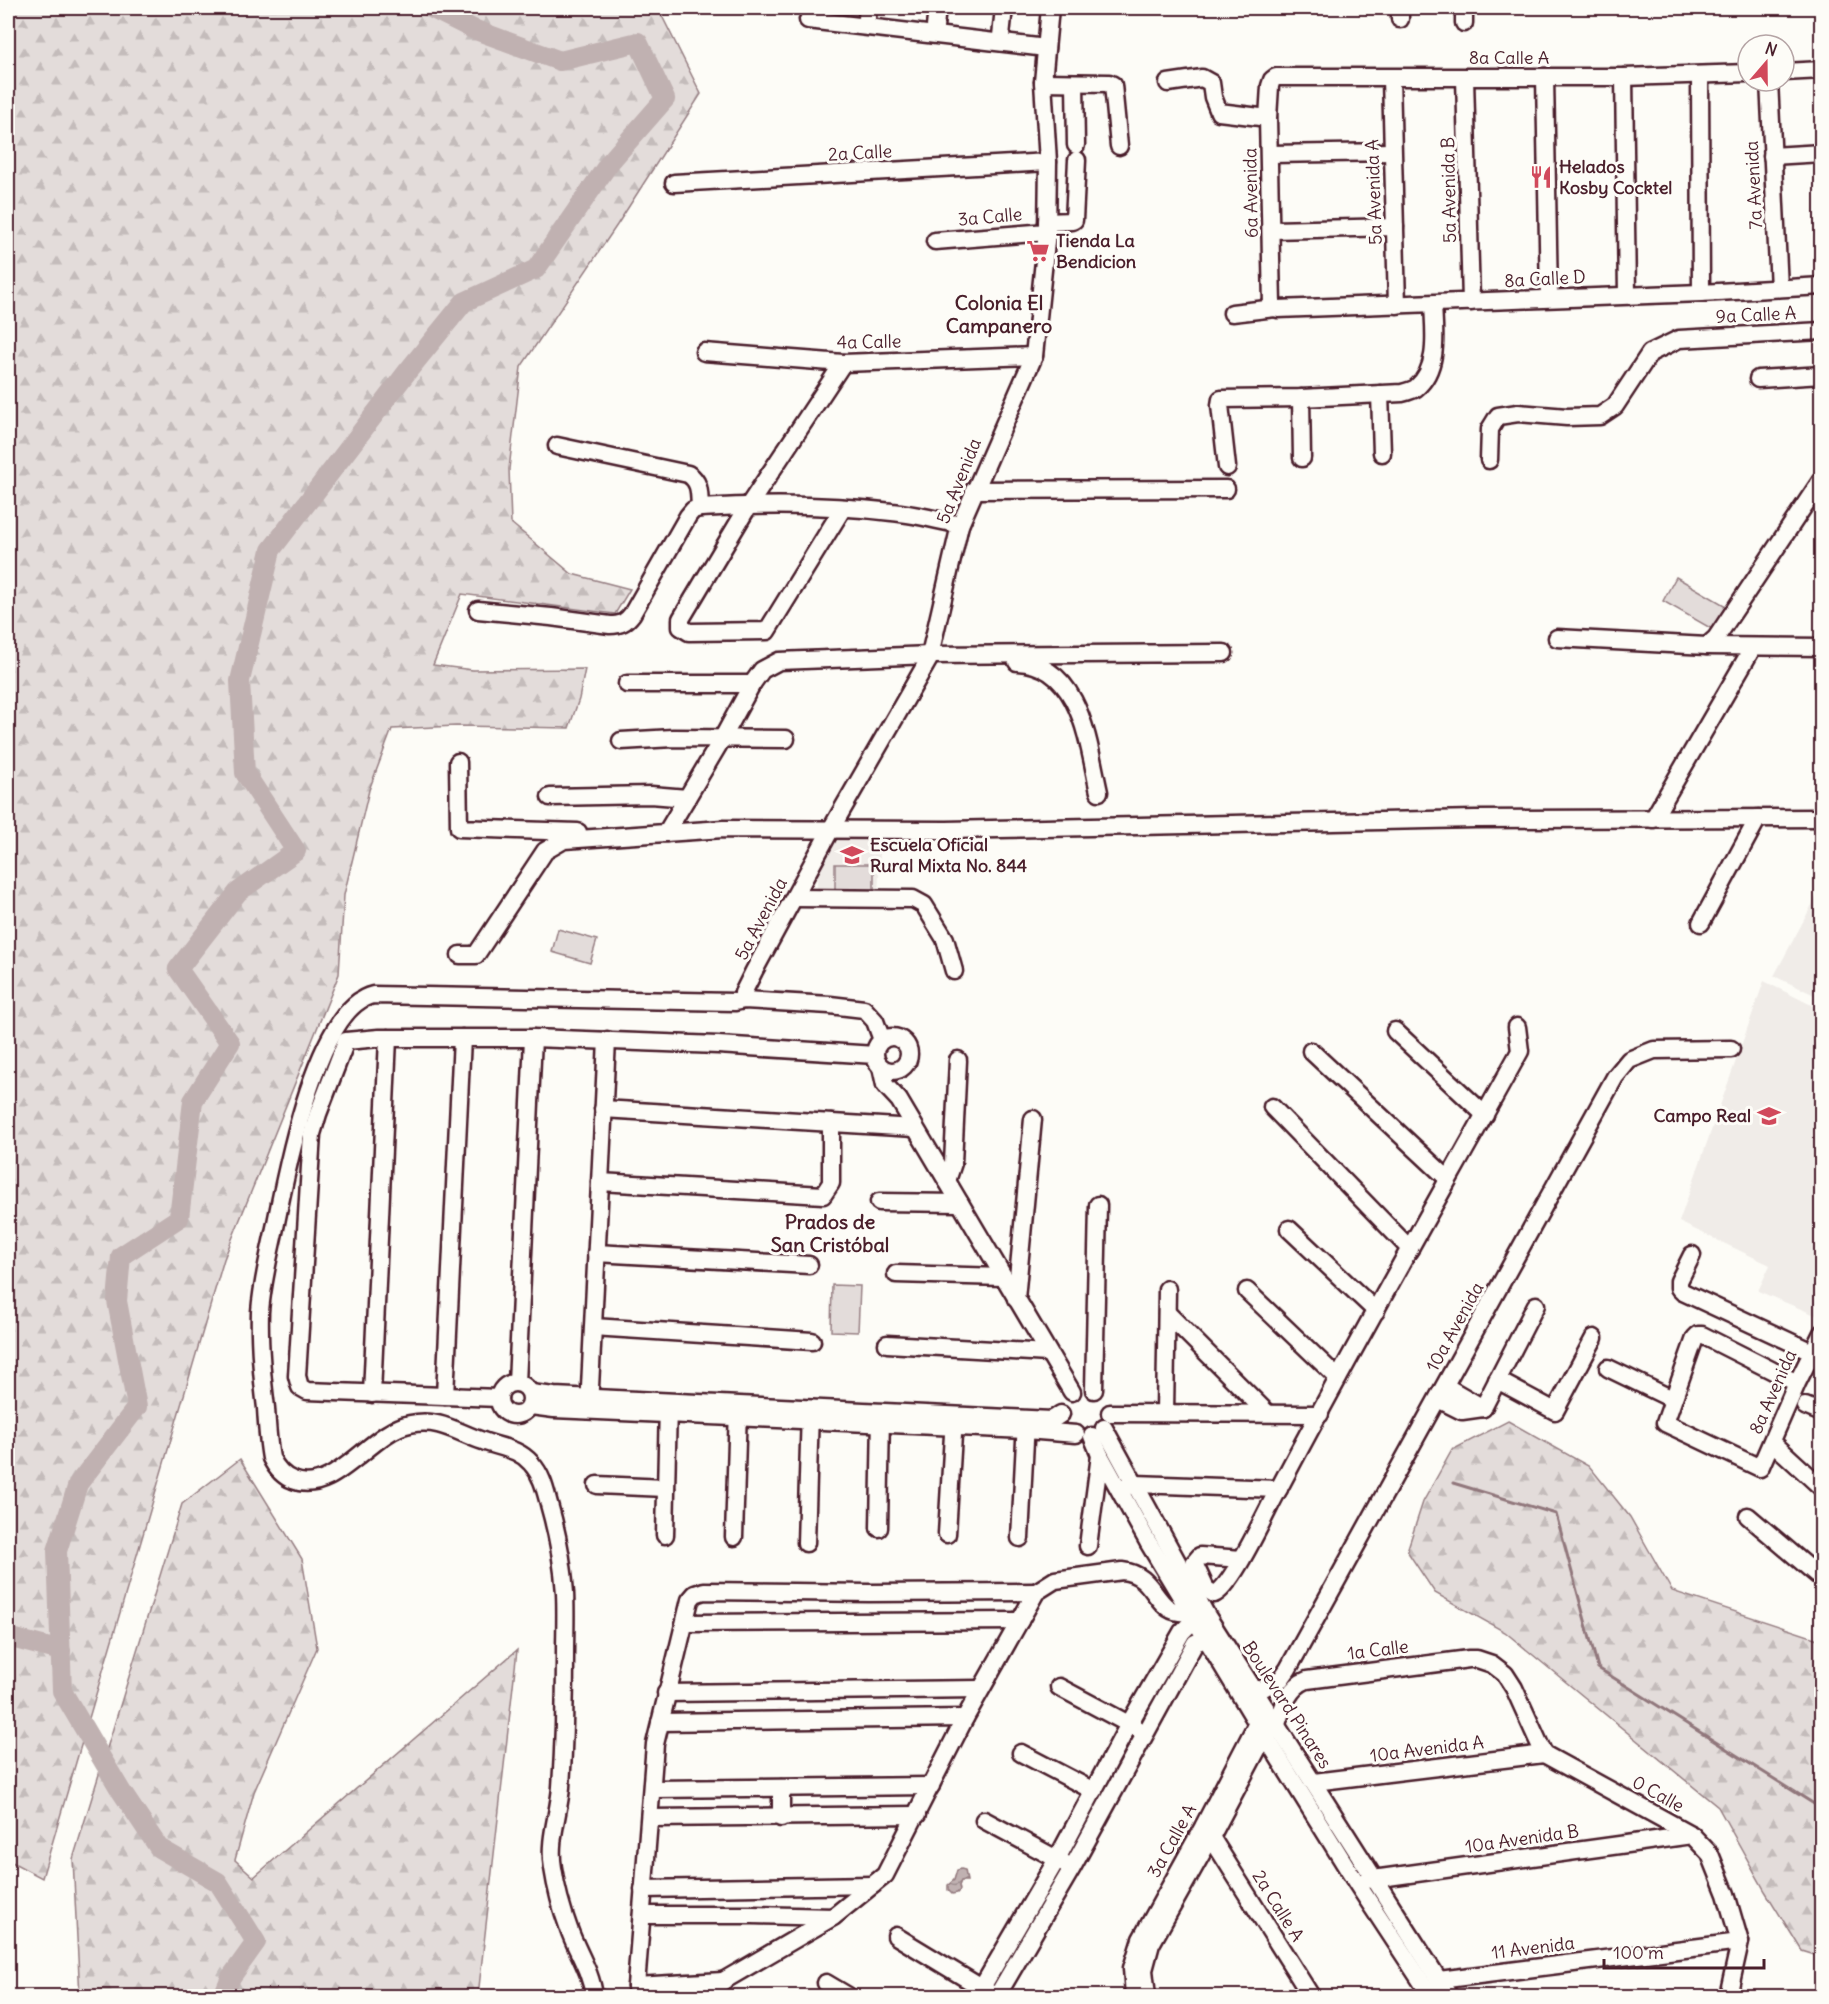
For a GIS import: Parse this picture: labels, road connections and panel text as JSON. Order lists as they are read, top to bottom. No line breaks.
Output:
{"streets":{"street":["8a Calle A","2a Calle","7a Avenida","5a Avenida B","5a Avenida A","6a Avenida","3a Calle","8a Calle D","9a Calle A","4a Calle","5a Avenida","10a Avenida","8a Avenida","1a Calle","Boulevard Pinares","10a Avenida A","0 Calle","10a Avenida B","3a Calle A","2a Calle A","11 Avenida"]},"crossings":[["8a Calle A","5a Avenida B"],["8a Calle A","5a Avenida A"],["8a Calle A","6a Avenida"],["2a Calle","5a Avenida"],["7a Avenida","8a Calle D"],["5a Avenida B","8a Calle D"],["5a Avenida A","8a Calle D"],["6a Avenida","8a Calle D"],["3a Calle","5a Avenida"],["4a Calle","5a Avenida"],["10a Avenida","Boulevard Pinares"],["1a Calle","Boulevard Pinares"],["1a Calle","10a Avenida A"],["1a Calle","0 Calle"],["1a Calle","3a Calle A"],["Boulevard Pinares","10a Avenida A"],["Boulevard Pinares","10a Avenida B"],["Boulevard Pinares","3a Calle A"],["Boulevard Pinares","11 Avenida"],["10a Avenida A","0 Calle"],["0 Calle","10a Avenida B"],["0 Calle","11 Avenida"],["3a Calle A","2a Calle A"]],"districts":["Colonia El Campanero","Prados de San Cristóbal"],"places":{"restaurant":["Helados Kosby Cocktel"],"supermarket":["Tienda La Bendicion"],"school or university":["Escuela Oficial Rural Mixta No. 844","Campo Real"]},"scale_bar":"100 m","north":"top"}
